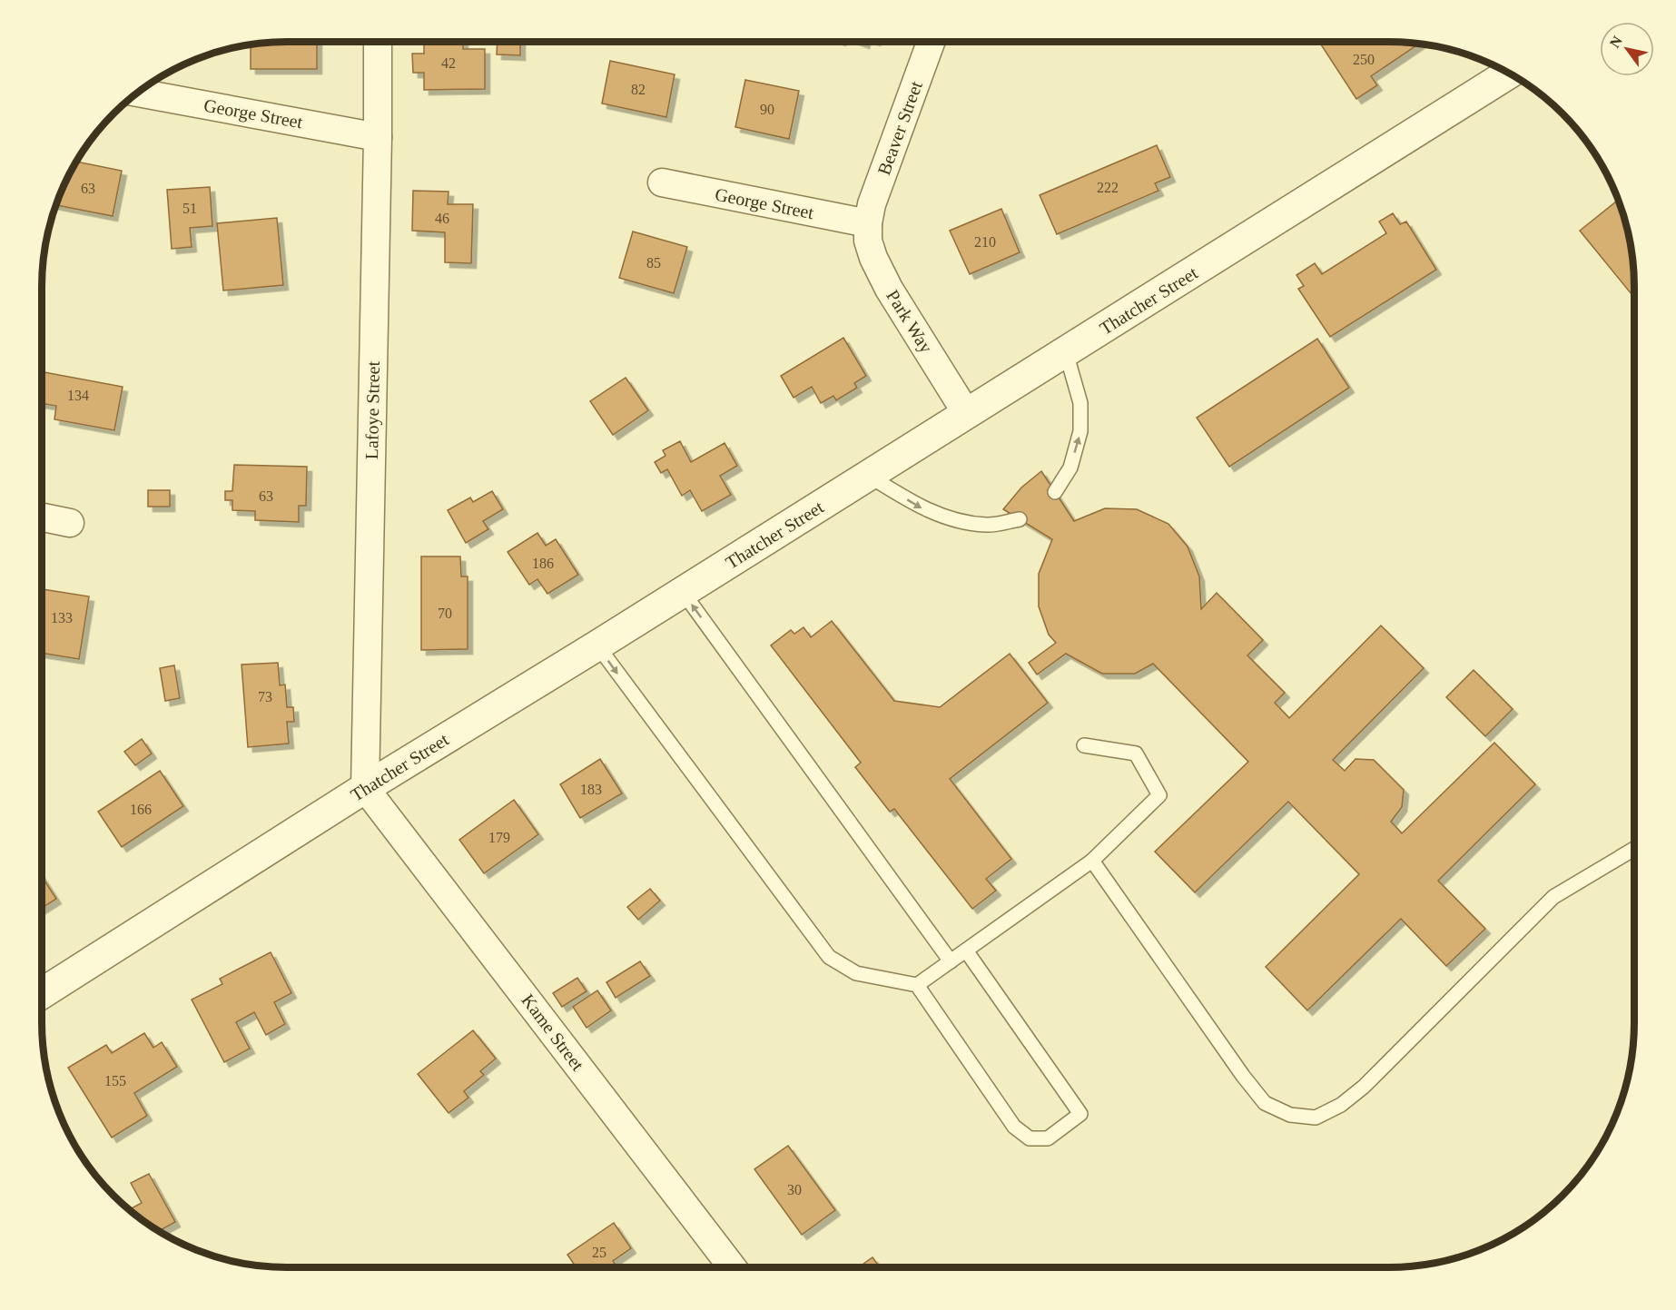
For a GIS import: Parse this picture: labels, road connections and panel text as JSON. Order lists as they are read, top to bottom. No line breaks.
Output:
{"streets":{"street":["George Street","Beaver Street","Thatcher Street","Park Way","Lafoye Street","Kame Street"]},"crossings":[["George Street","Beaver Street"],["George Street","Park Way"],["George Street","Lafoye Street"],["Beaver Street","Park Way"],["Thatcher Street","Park Way"],["Thatcher Street","Lafoye Street"],["Thatcher Street","Kame Street"],["Lafoye Street","Kame Street"]],"house_numbers":["250","42","82","90","222","63","51","46","210","85","134","63","186","70","133","73","183","166","179","155","30","25"],"north":"top left"}
